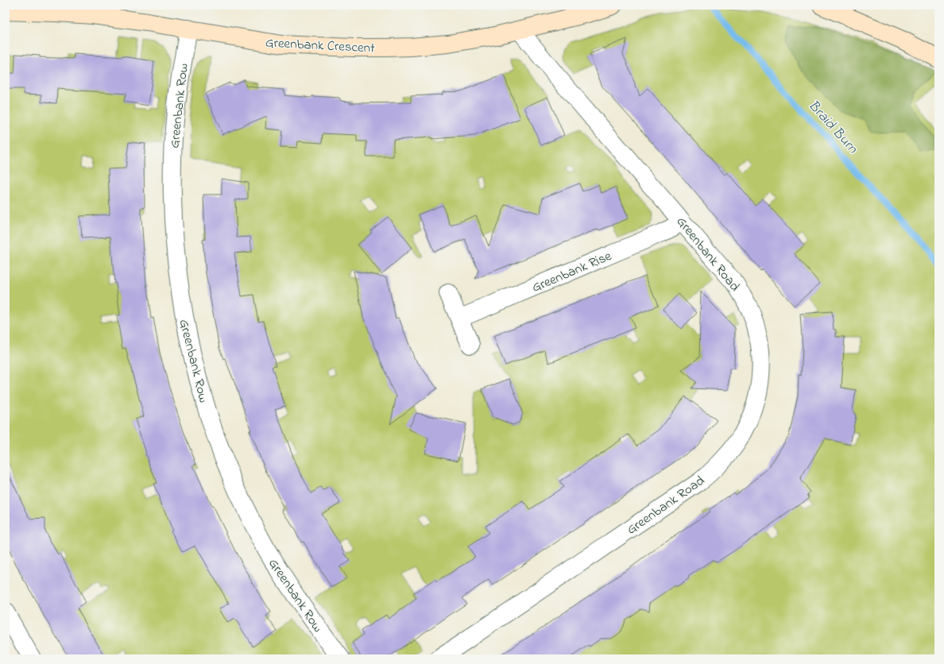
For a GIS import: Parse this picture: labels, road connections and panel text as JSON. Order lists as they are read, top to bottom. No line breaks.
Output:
{"streets":{"street":["Greenbank Crescent","Greenbank Row","Greenbank Road","Greenbank Rise"]},"crossings":[["Greenbank Crescent","Greenbank Row"],["Greenbank Crescent","Greenbank Road"],["Greenbank Road","Greenbank Rise"]],"water":["Braid Burn"]}
